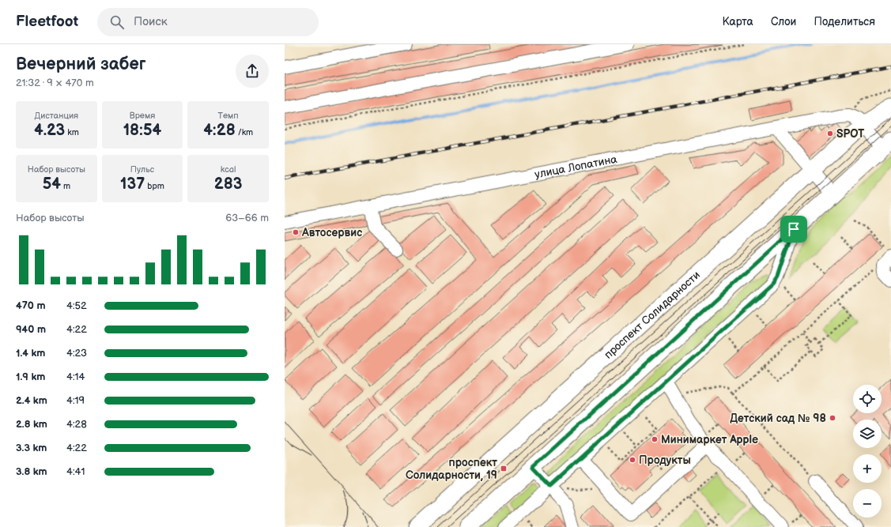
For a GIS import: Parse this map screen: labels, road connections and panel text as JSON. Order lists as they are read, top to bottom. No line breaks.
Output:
{"streets":{"main road":["проспект Солидарности"],"street":["улица Лопатина"]},"places":{"other":["SPOT","Автосервис","Детский сад № 98","Минимаркет Apple","Продукты"],"transit":["проспект Солидарности, 19"]},"page":{"header":"Fleetfoot","search":"Поиск","nav":["Карта","Слои","Поделиться"],"heading":["Вечерний забег","21:32 · 9 × 470 m"],"stats":[["Дистанция","4.23 km"],["Время","18:54"],["Темп","4:28 /km"],["Набор высоты","54 m"],["Пульс","137 bpm"],["kcal","283"]],"chart":["Набор высоты","63–66 m"],"list":[{"name":"470 m","note":"4:52"},{"name":"940 m","note":"4:22"},{"name":"1.4 km","note":"4:23"},{"name":"1.9 km","note":"4:14"},{"name":"2.4 km","note":"4:19"},{"name":"2.8 km","note":"4:28"},{"name":"3.3 km","note":"4:22"},{"name":"3.8 km","note":"4:41"}],"map_buttons":["+","−"]}}
